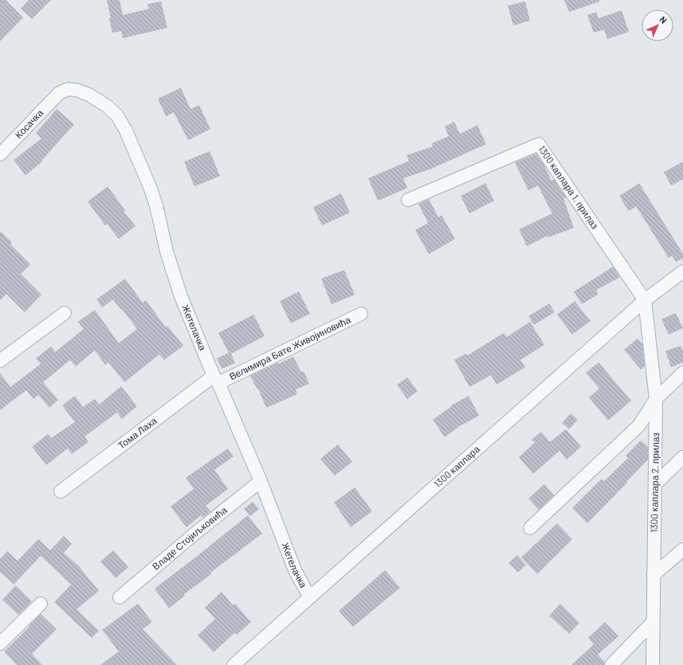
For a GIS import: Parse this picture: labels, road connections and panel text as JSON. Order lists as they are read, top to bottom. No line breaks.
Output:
{"streets":{"street":["Косачка","1300 каплара 1. прилаз","Жетелачка","Велимира Бате Живојиновића","Тома Лаха","1300 каплара","1300 каплара 2. прилаз","Владе Стојиљковића"]},"crossings":[["Косачка","Жетелачка"],["1300 каплара 1. прилаз","1300 каплара"],["1300 каплара 1. прилаз","1300 каплара 2. прилаз"],["Жетелачка","Велимира Бате Живојиновића"],["Жетелачка","Тома Лаха"],["Жетелачка","1300 каплара"],["Жетелачка","Владе Стојиљковића"],["Велимира Бате Живојиновића","Тома Лаха"],["1300 каплара","1300 каплара 2. прилаз"]],"north":"top right"}
